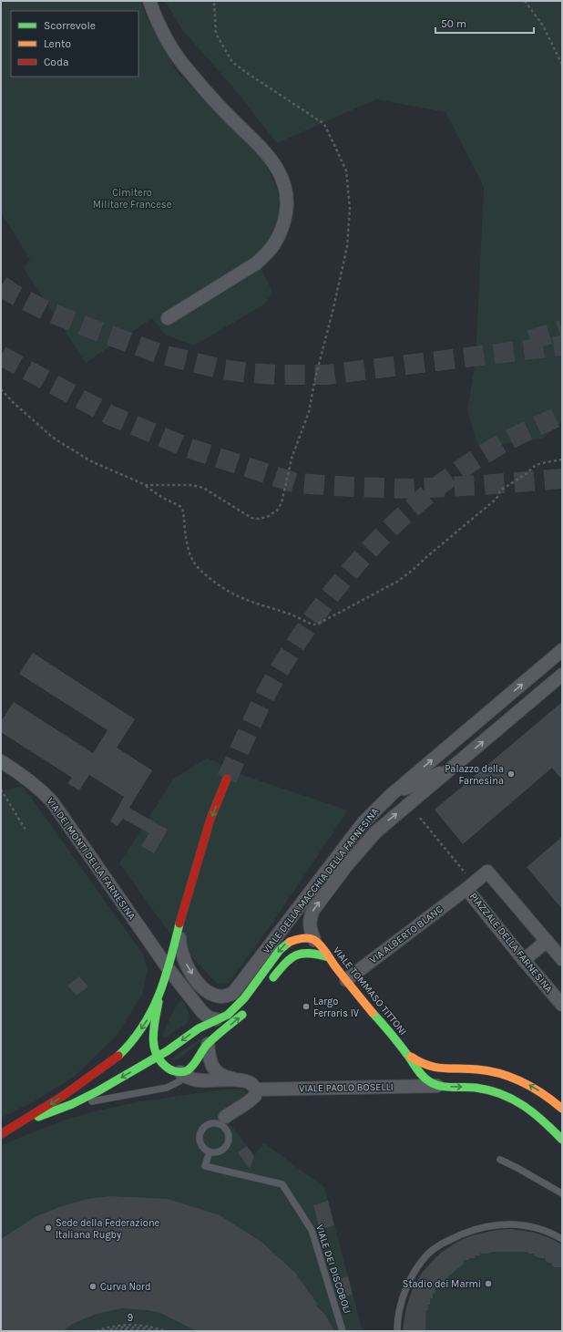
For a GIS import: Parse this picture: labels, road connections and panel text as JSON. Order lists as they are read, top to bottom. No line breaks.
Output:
{"streets":{"main road":["VIALE DELLA MACCHIA DELLA FARNESINA","VIALE TOMMASO TITTONI","VIALE PAOLO BOSELLI"],"street":["VIA DEI MONTI DELLA FARNESINA","VIA ALBERTO BLANC","PIAZZALE DELLA FARNESINA"],"lane":["VIALE DEI DISCOBOLI"],"path":["9"]},"crossings":[["VIA DEI MONTI DELLA FARNESINA","VIALE DELLA MACCHIA DELLA FARNESINA"],["VIALE DELLA MACCHIA DELLA FARNESINA","VIALE TOMMASO TITTONI"],["VIA ALBERTO BLANC","PIAZZALE DELLA FARNESINA"],["VIA ALBERTO BLANC","VIALE TOMMASO TITTONI"]],"one_way":["VIALE PAOLO BOSELLI"],"parks":["Cimitero Militare Francese"],"places":["Palazzo della Farnesina","Largo Ferraris IV","Sede della Federazione Italiana Rugby","Stadio dei Marmi","Curva Nord"],"legend":["Scorrevole","Lento","Coda"],"scale_bar":"50 m"}
